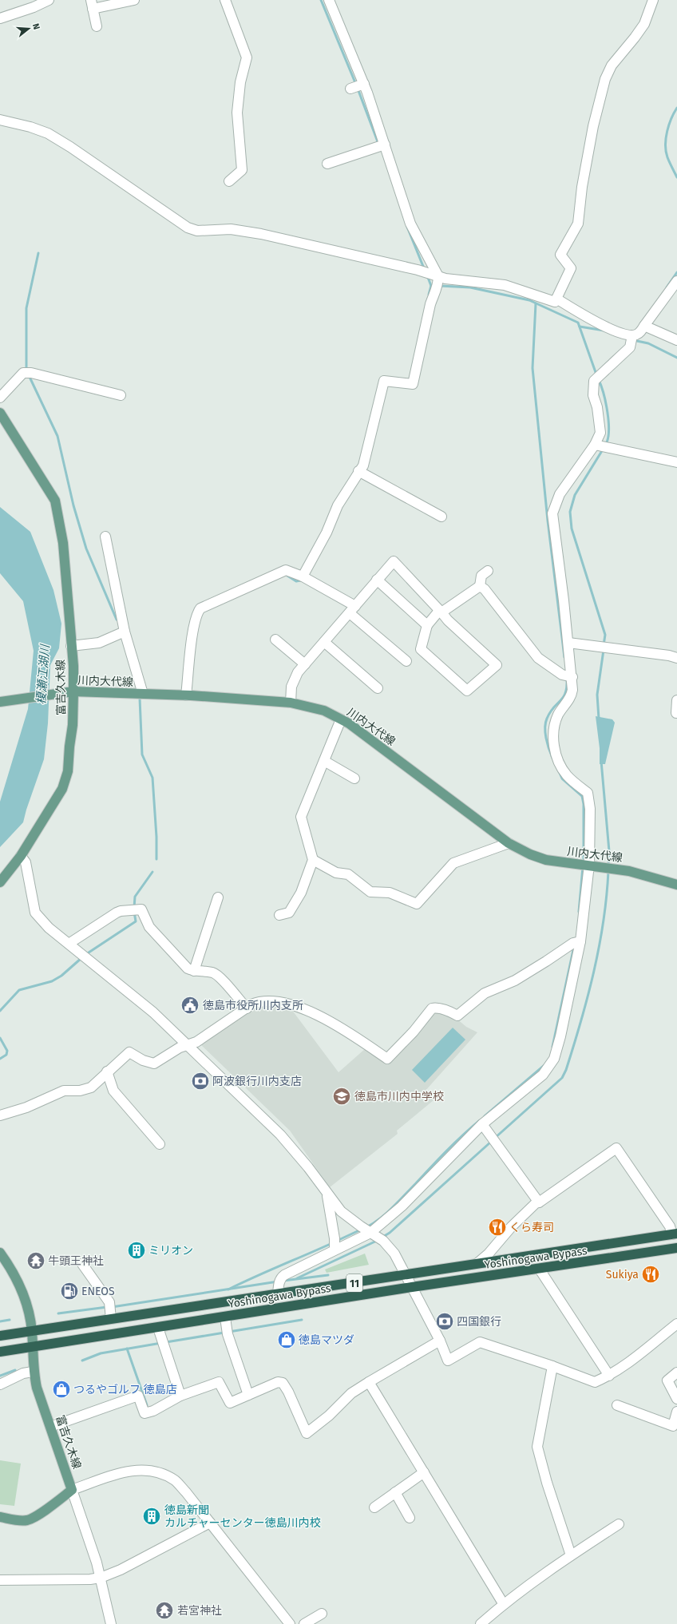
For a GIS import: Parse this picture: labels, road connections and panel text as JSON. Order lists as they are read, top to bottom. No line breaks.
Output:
{"streets":{"highway":["Yoshinogawa Bypass","11"],"main road":["川内大代線","富吉久木線"]},"crossings":[["川内大代線","富吉久木線"],["富吉久木線","Yoshinogawa Bypass"]],"water":["榎瀬江湖川"],"places":{"public building":["徳島市役所川内支所"],"bank":["阿波銀行川内支店","四国銀行"],"school or university":["徳島市川内中学校"],"restaurant":["くら寿司","Sukiya"],"building":["ミリオン","徳島新聞 カルチャーセンター徳島川内校"],"temple":["牛頭王神社","若宮神社"],"fuel station":["ENEOS"],"shop":["徳島マツダ","つるやゴルフ 徳島店"]},"north":"right"}
